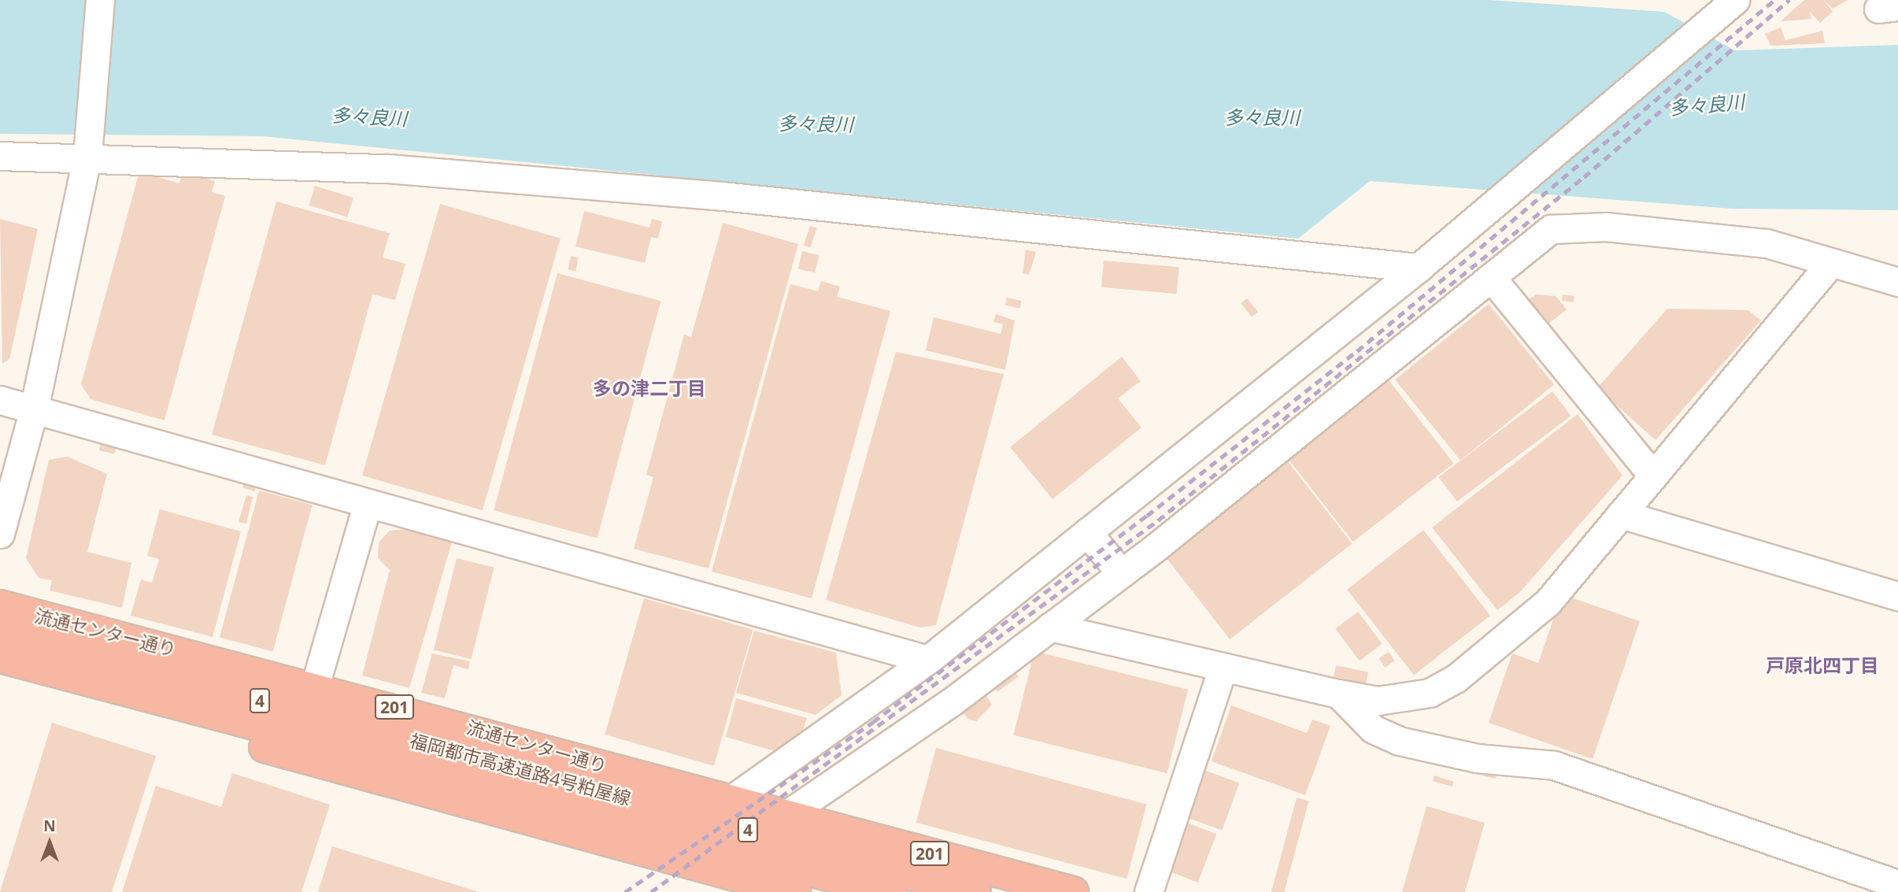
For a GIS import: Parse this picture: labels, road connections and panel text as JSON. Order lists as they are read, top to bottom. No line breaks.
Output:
{"streets":{"highway":["流通センター通り","4","201","福岡都市高速道路4号粕屋線"]},"districts":["多の津二丁目","戸原北四丁目"],"water":["多々良川"],"north":"top"}
